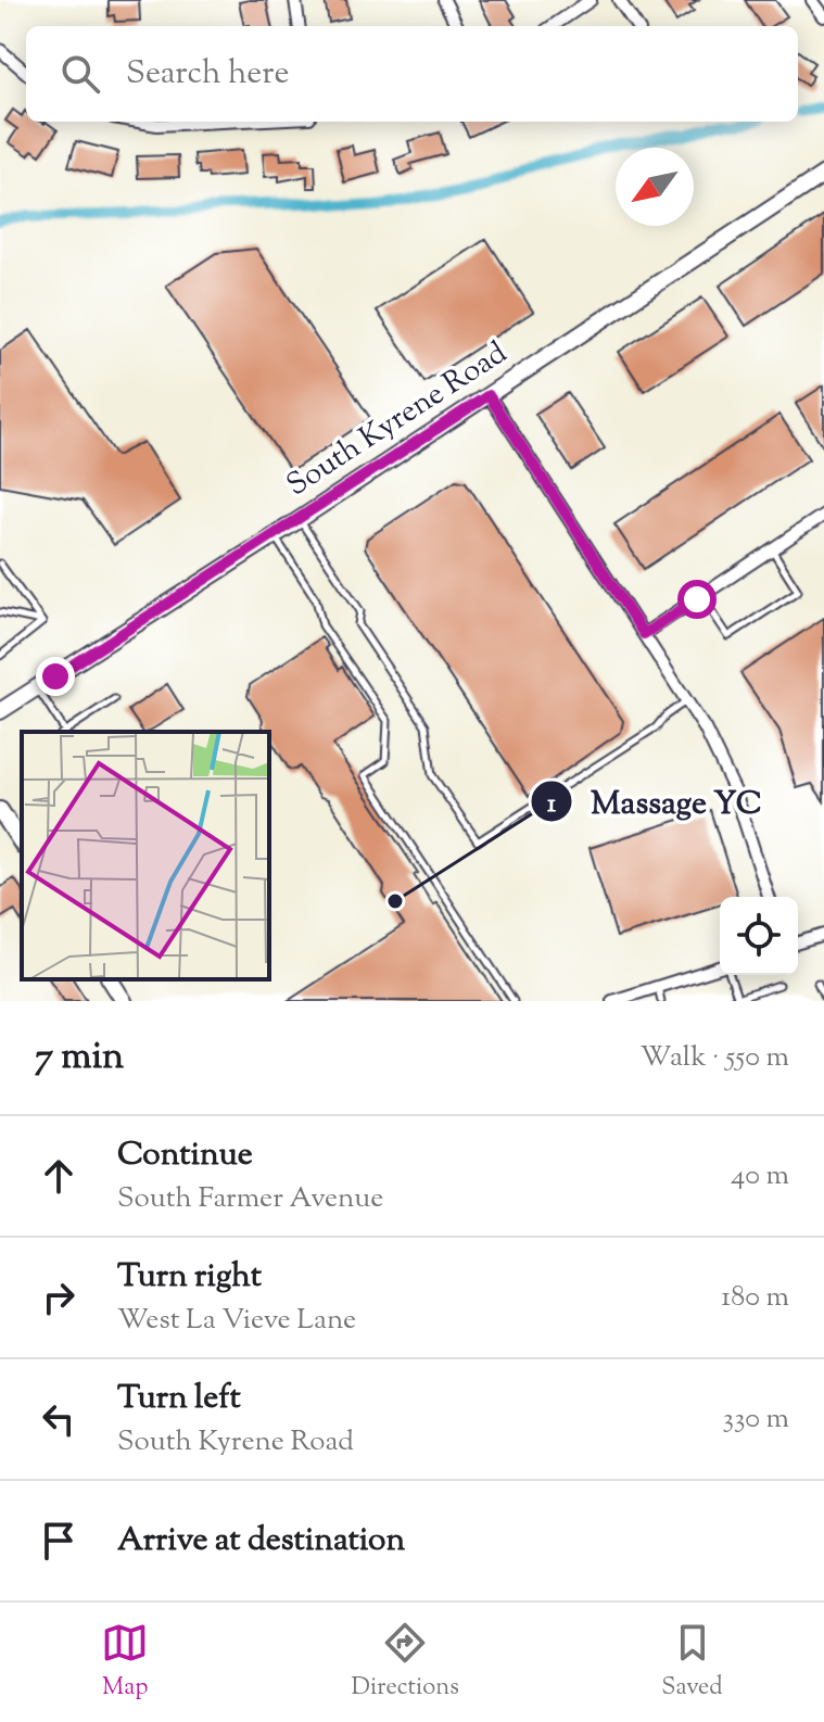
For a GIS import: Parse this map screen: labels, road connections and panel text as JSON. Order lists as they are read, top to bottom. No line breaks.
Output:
{"streets":{"main road":["South Kyrene Road"]},"places":["Massage YC"],"north":"bottom left","page":{"search":"Search here","heading":["7 min","Walk · 550 m"],"list":[["Continue","South Farmer Avenue","40 m"],["Turn right","West La Vieve Lane","180 m"],["Turn left","South Kyrene Road","330 m"],"Arrive at destination"],"nav":["Map","Directions","Saved"]}}
